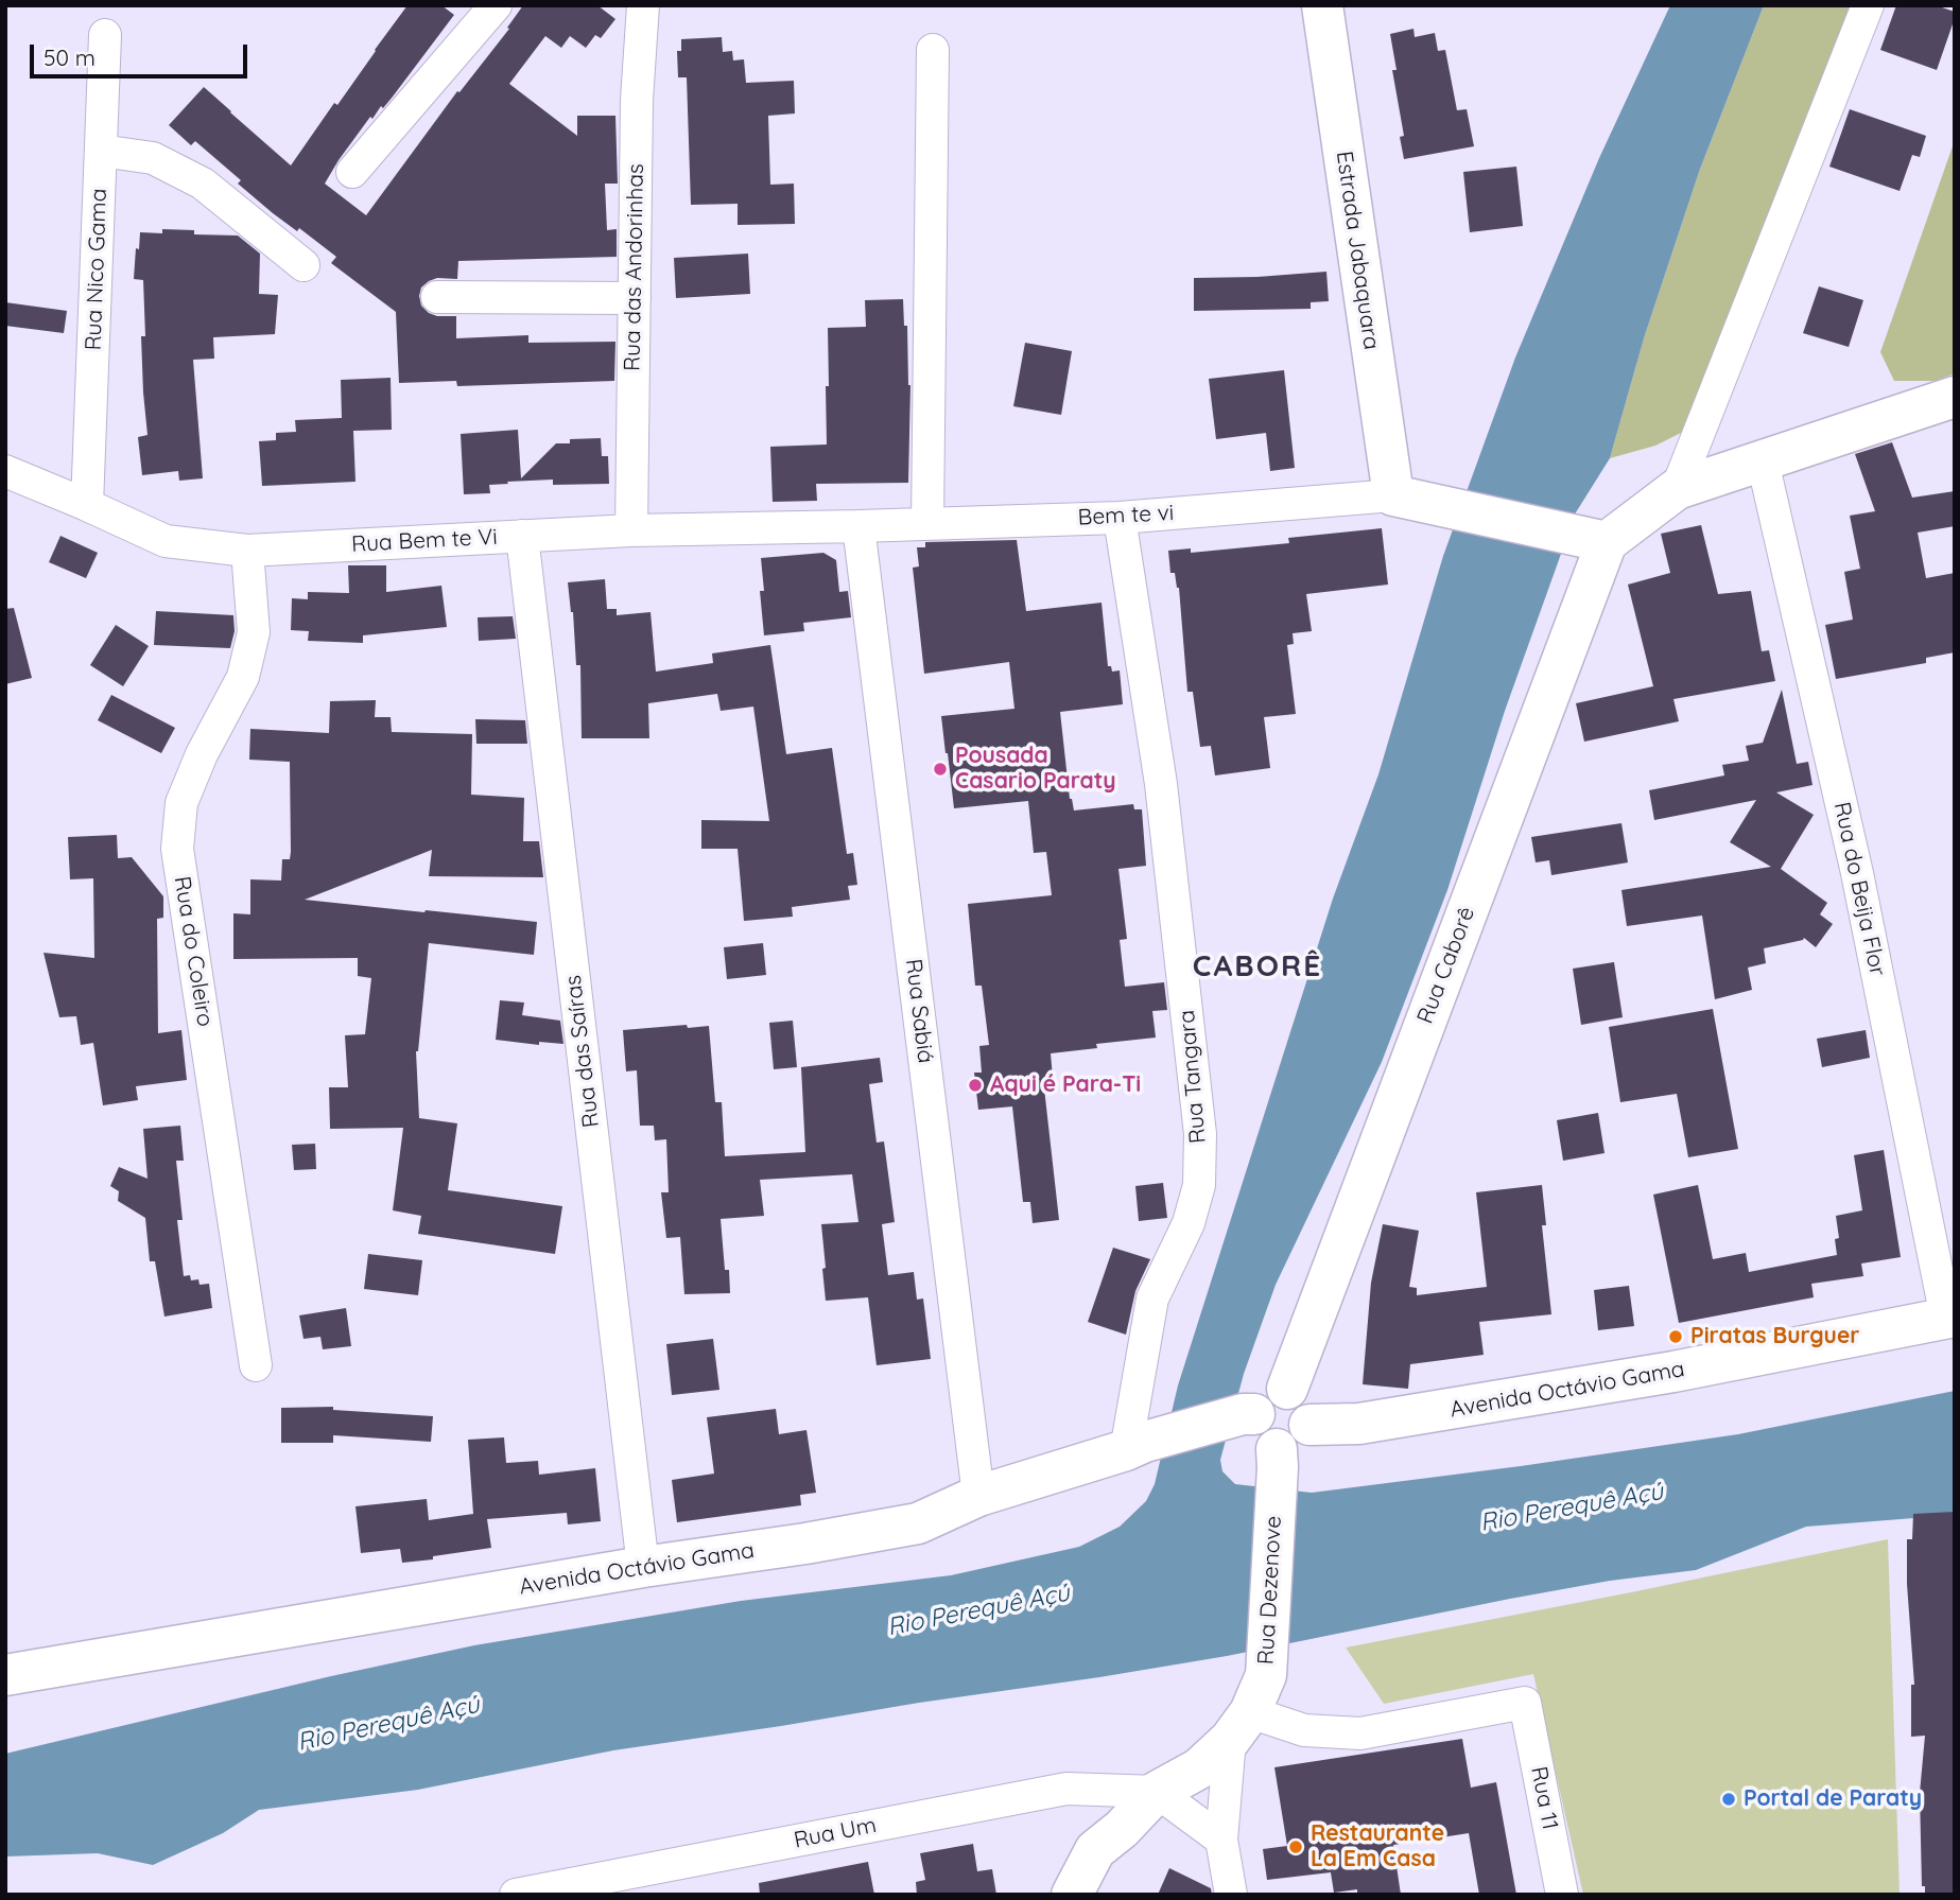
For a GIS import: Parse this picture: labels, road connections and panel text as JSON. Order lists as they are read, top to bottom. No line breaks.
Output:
{"streets":{"street":["Estrada Jabaquara","Rua das Andorinhas","Rua Nico Gama","Bem te vi","Rua Bem te Vi","Rua do Beija Flor","Rua do Coleiro","Rua Caborê","Rua Sabiá","Rua das Saíras","Rua Tangara","Avenida Octávio Gama","Rua Dezenove","Rua 11","Rua Um"]},"crossings":[["Estrada Jabaquara","Bem te vi"],["Rua das Andorinhas","Rua Bem te Vi"],["Rua Nico Gama","Rua Bem te Vi"],["Bem te vi","Rua Bem te Vi"],["Bem te vi","Rua Sabiá"],["Bem te vi","Rua Tangara"],["Rua Bem te Vi","Rua do Coleiro"],["Rua Bem te Vi","Rua Sabiá"],["Rua Bem te Vi","Rua das Saíras"],["Rua do Beija Flor","Avenida Octávio Gama"],["Rua Caborê","Avenida Octávio Gama"],["Rua Caborê","Rua Dezenove"],["Rua Sabiá","Avenida Octávio Gama"],["Rua das Saíras","Avenida Octávio Gama"],["Rua Tangara","Avenida Octávio Gama"],["Avenida Octávio Gama","Rua Dezenove"],["Rua Dezenove","Rua 11"],["Rua Dezenove","Rua Um"]],"districts":["CABORÊ"],"water":["Rio Perequê Açú"],"places":["Pousada Casario Paraty","Aqui é Para-Ti","Piratas Burguer","Portal de Paraty","Restaurante La Em Casa"],"scale_bar":"50 m"}
